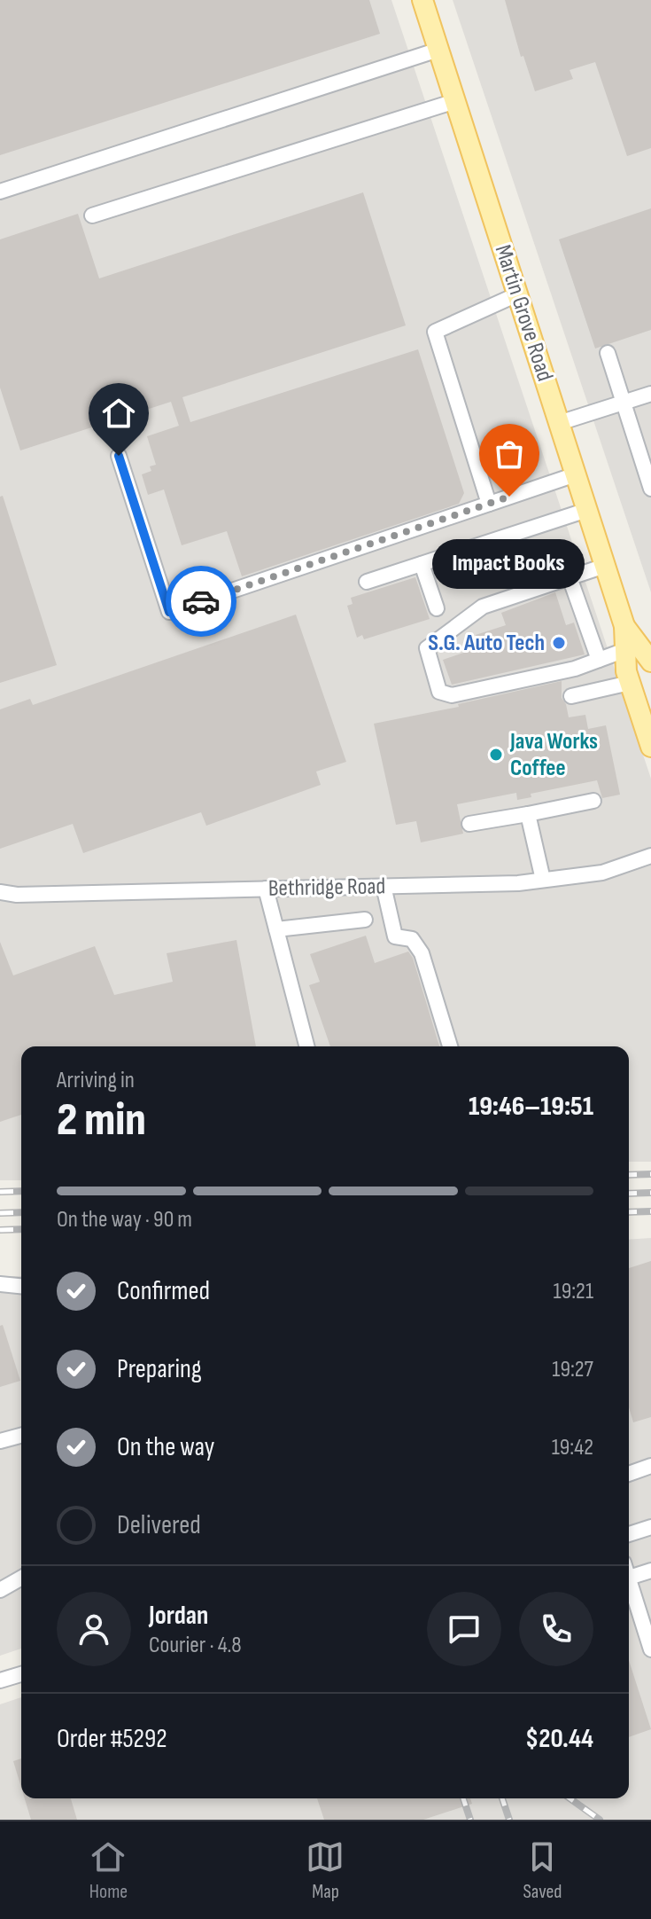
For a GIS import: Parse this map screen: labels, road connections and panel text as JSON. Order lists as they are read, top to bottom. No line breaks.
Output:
{"streets":{"main road":["Martin Grove Road"],"street":["Bethridge Road"]},"places":["Impact Books","S.G. Auto Tech","Java Works Coffee"],"page":{"bubble":"Impact Books","heading":["2 min","Arriving in","19:46–19:51"],"panel":["Jordan","Courier · 4.8","Order #5292","$20.44"],"bar":"On the way · 90 m","list":[["Confirmed","19:21"],["Preparing","19:27"],["On the way","19:42"],"Delivered"],"tabs":["Home","Map","Saved"]}}
